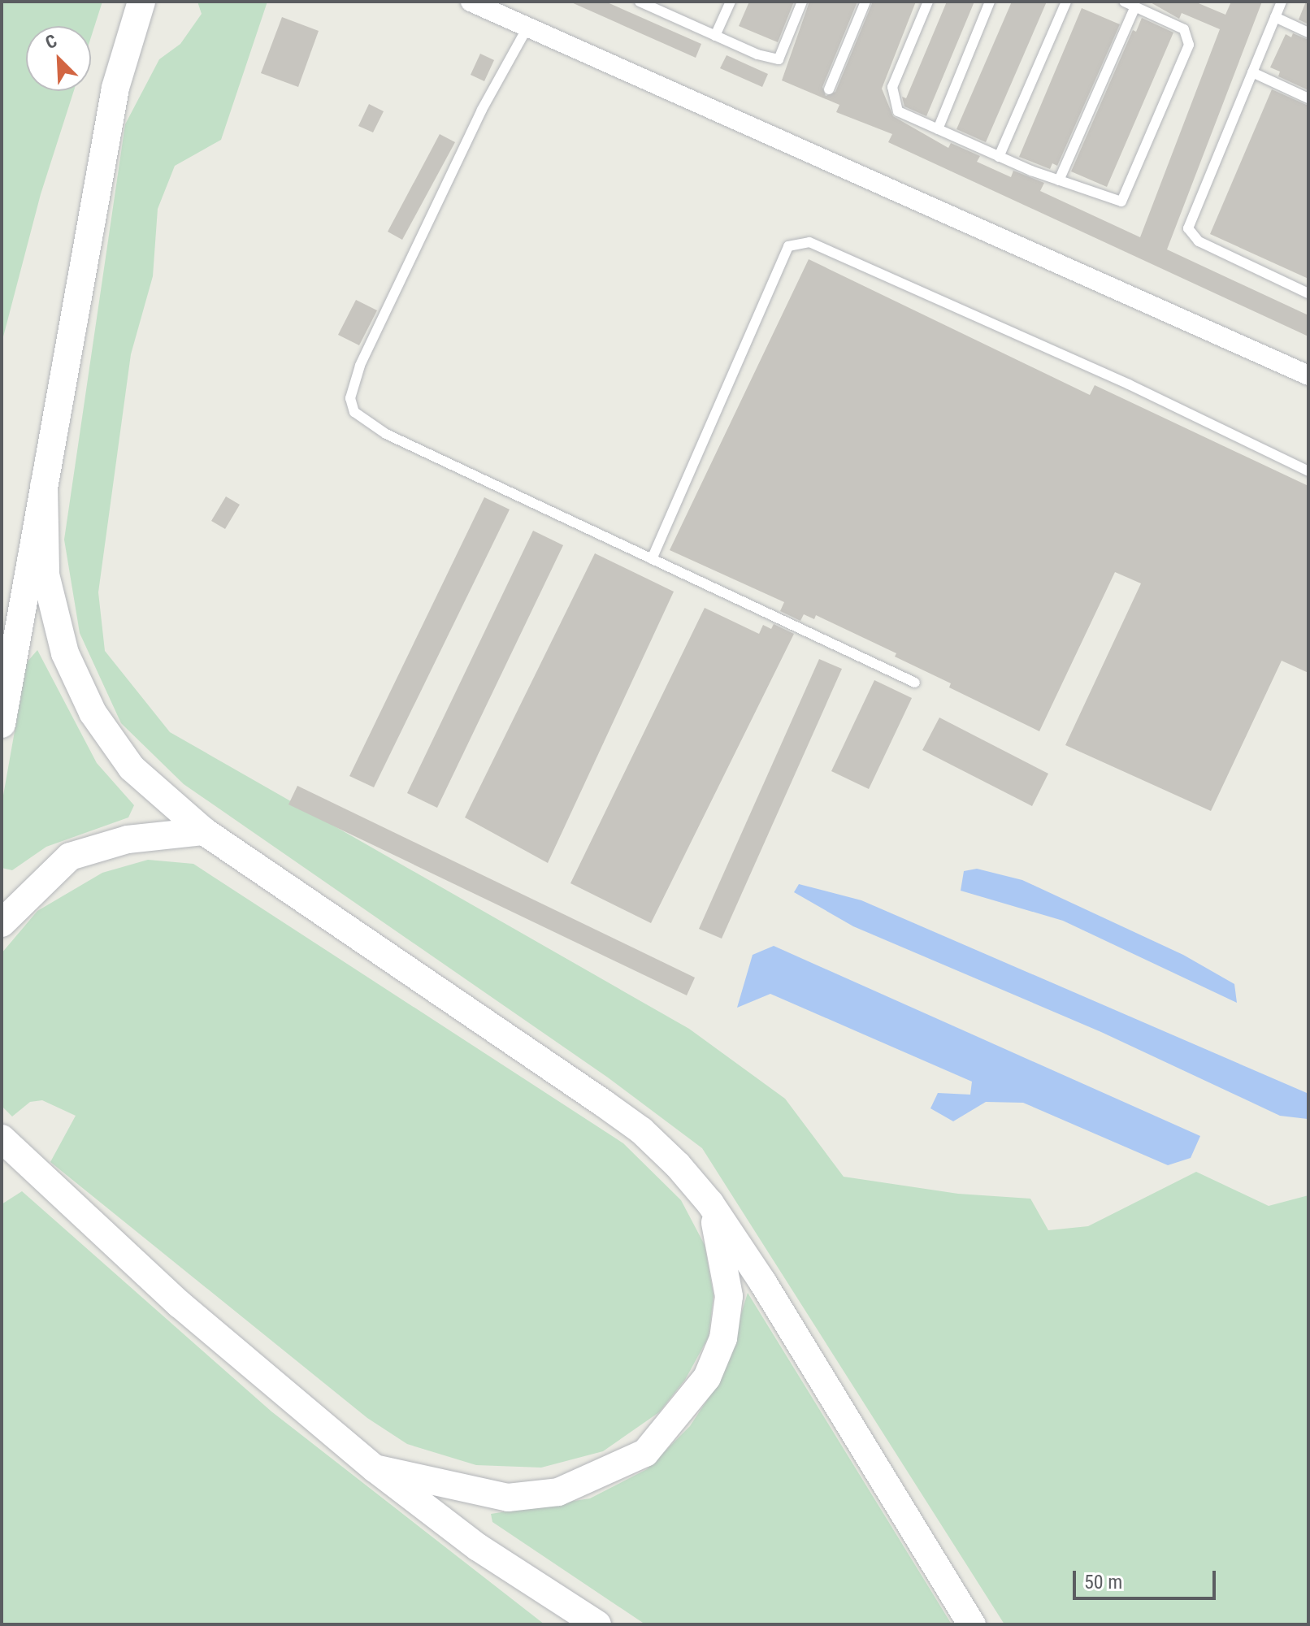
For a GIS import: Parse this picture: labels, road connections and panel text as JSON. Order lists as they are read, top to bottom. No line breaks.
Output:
{"scale_bar":"50 m","north":"top left"}
